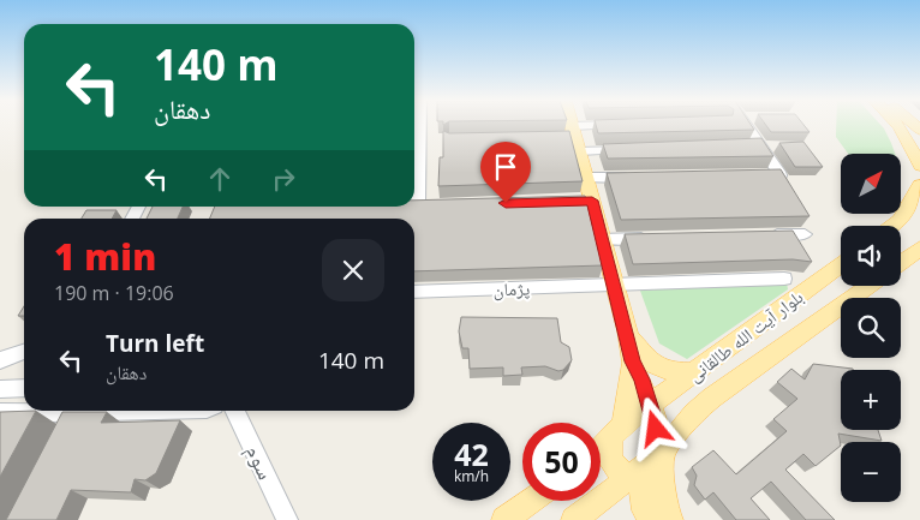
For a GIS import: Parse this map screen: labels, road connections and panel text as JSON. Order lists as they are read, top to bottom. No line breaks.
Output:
{"streets":{"main road":["بلوار آیت الله طالقانی"],"street":["پژمان","سوم"]},"north":"top right","page":{"turn":["140 m","دهقان"],"map_buttons":["+","−"],"heading":["1 min","190 m · 19:06"],"list":[{"name":"Turn left","note":"دهقان","value":"140 m"}],"speed":"42 km/h","limit":"50"}}
